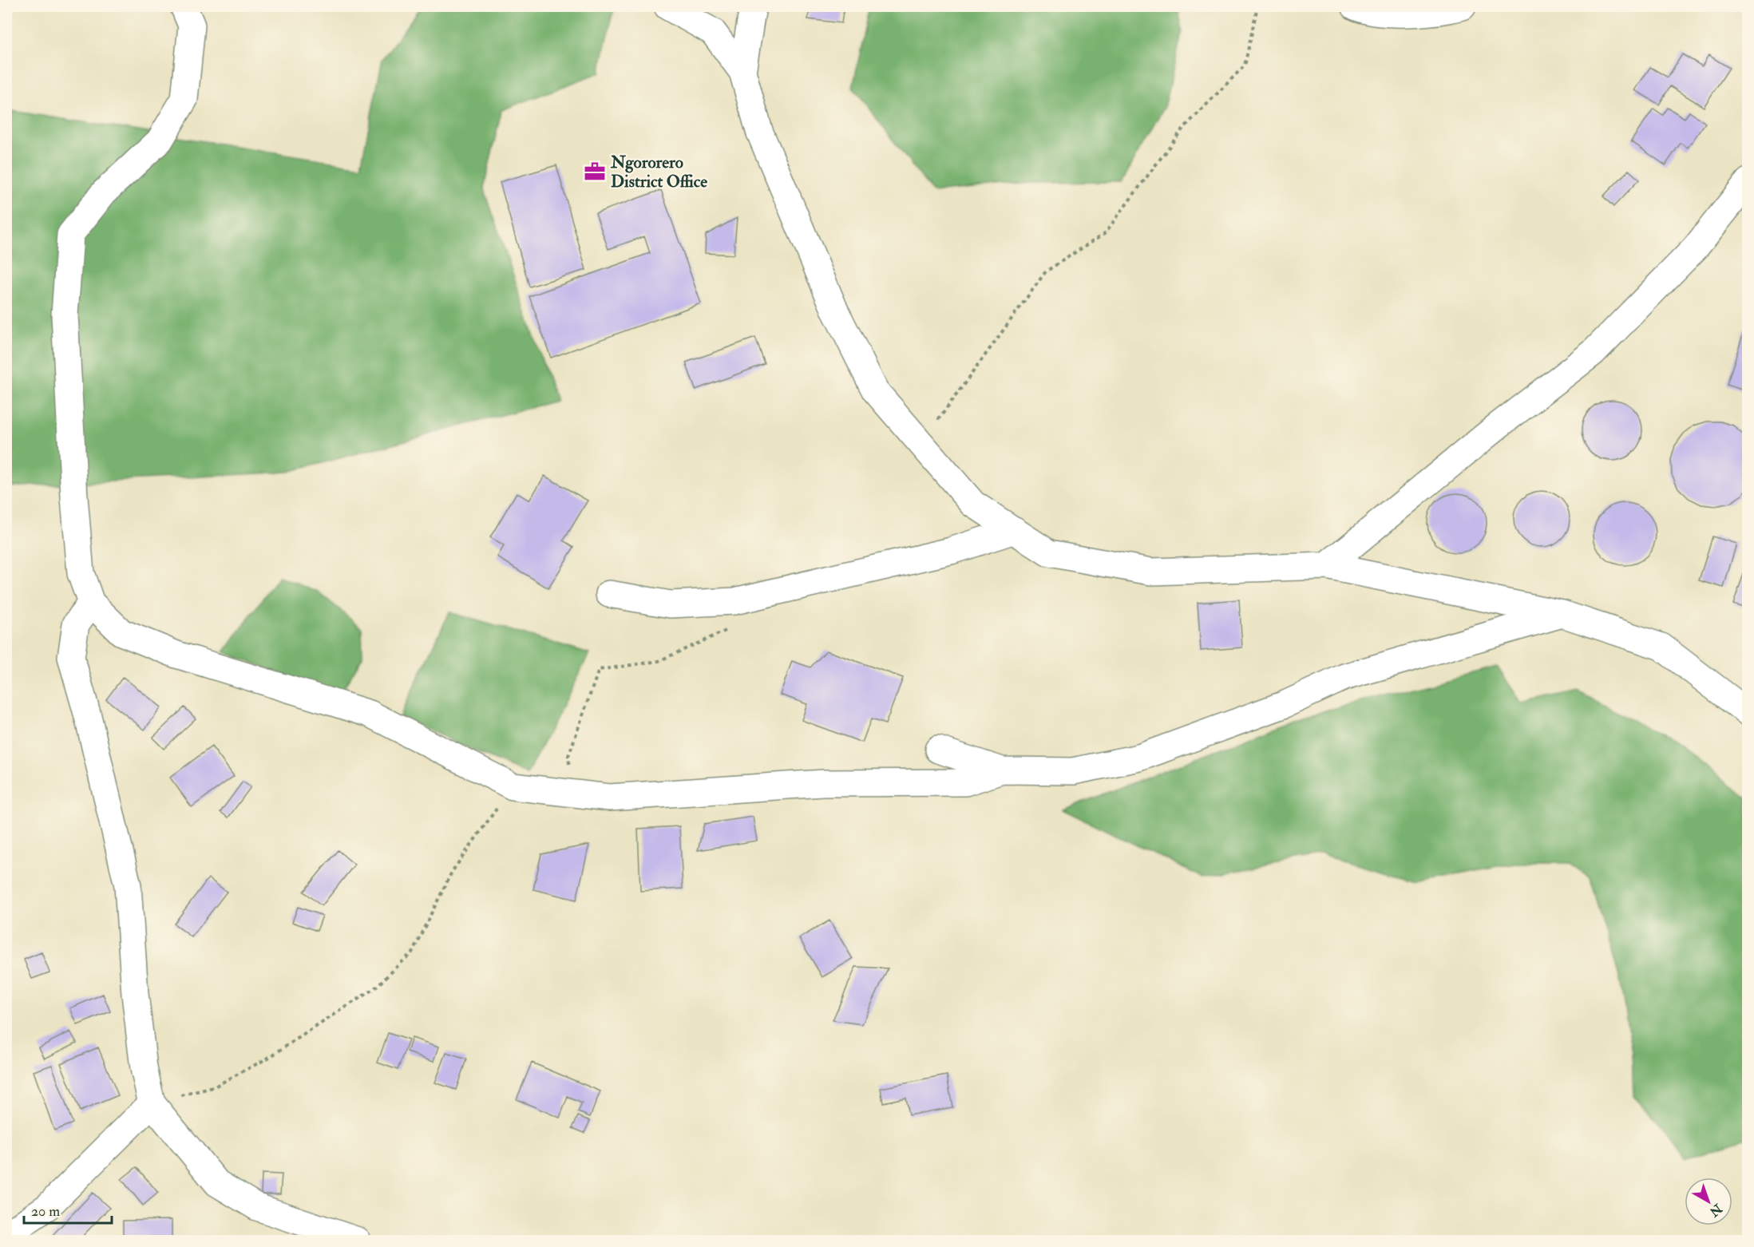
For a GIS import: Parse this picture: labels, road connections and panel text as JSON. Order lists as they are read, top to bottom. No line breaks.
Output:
{"places":{"office":["Ngororero District Office"]},"scale_bar":"20 m","north":"bottom right"}
